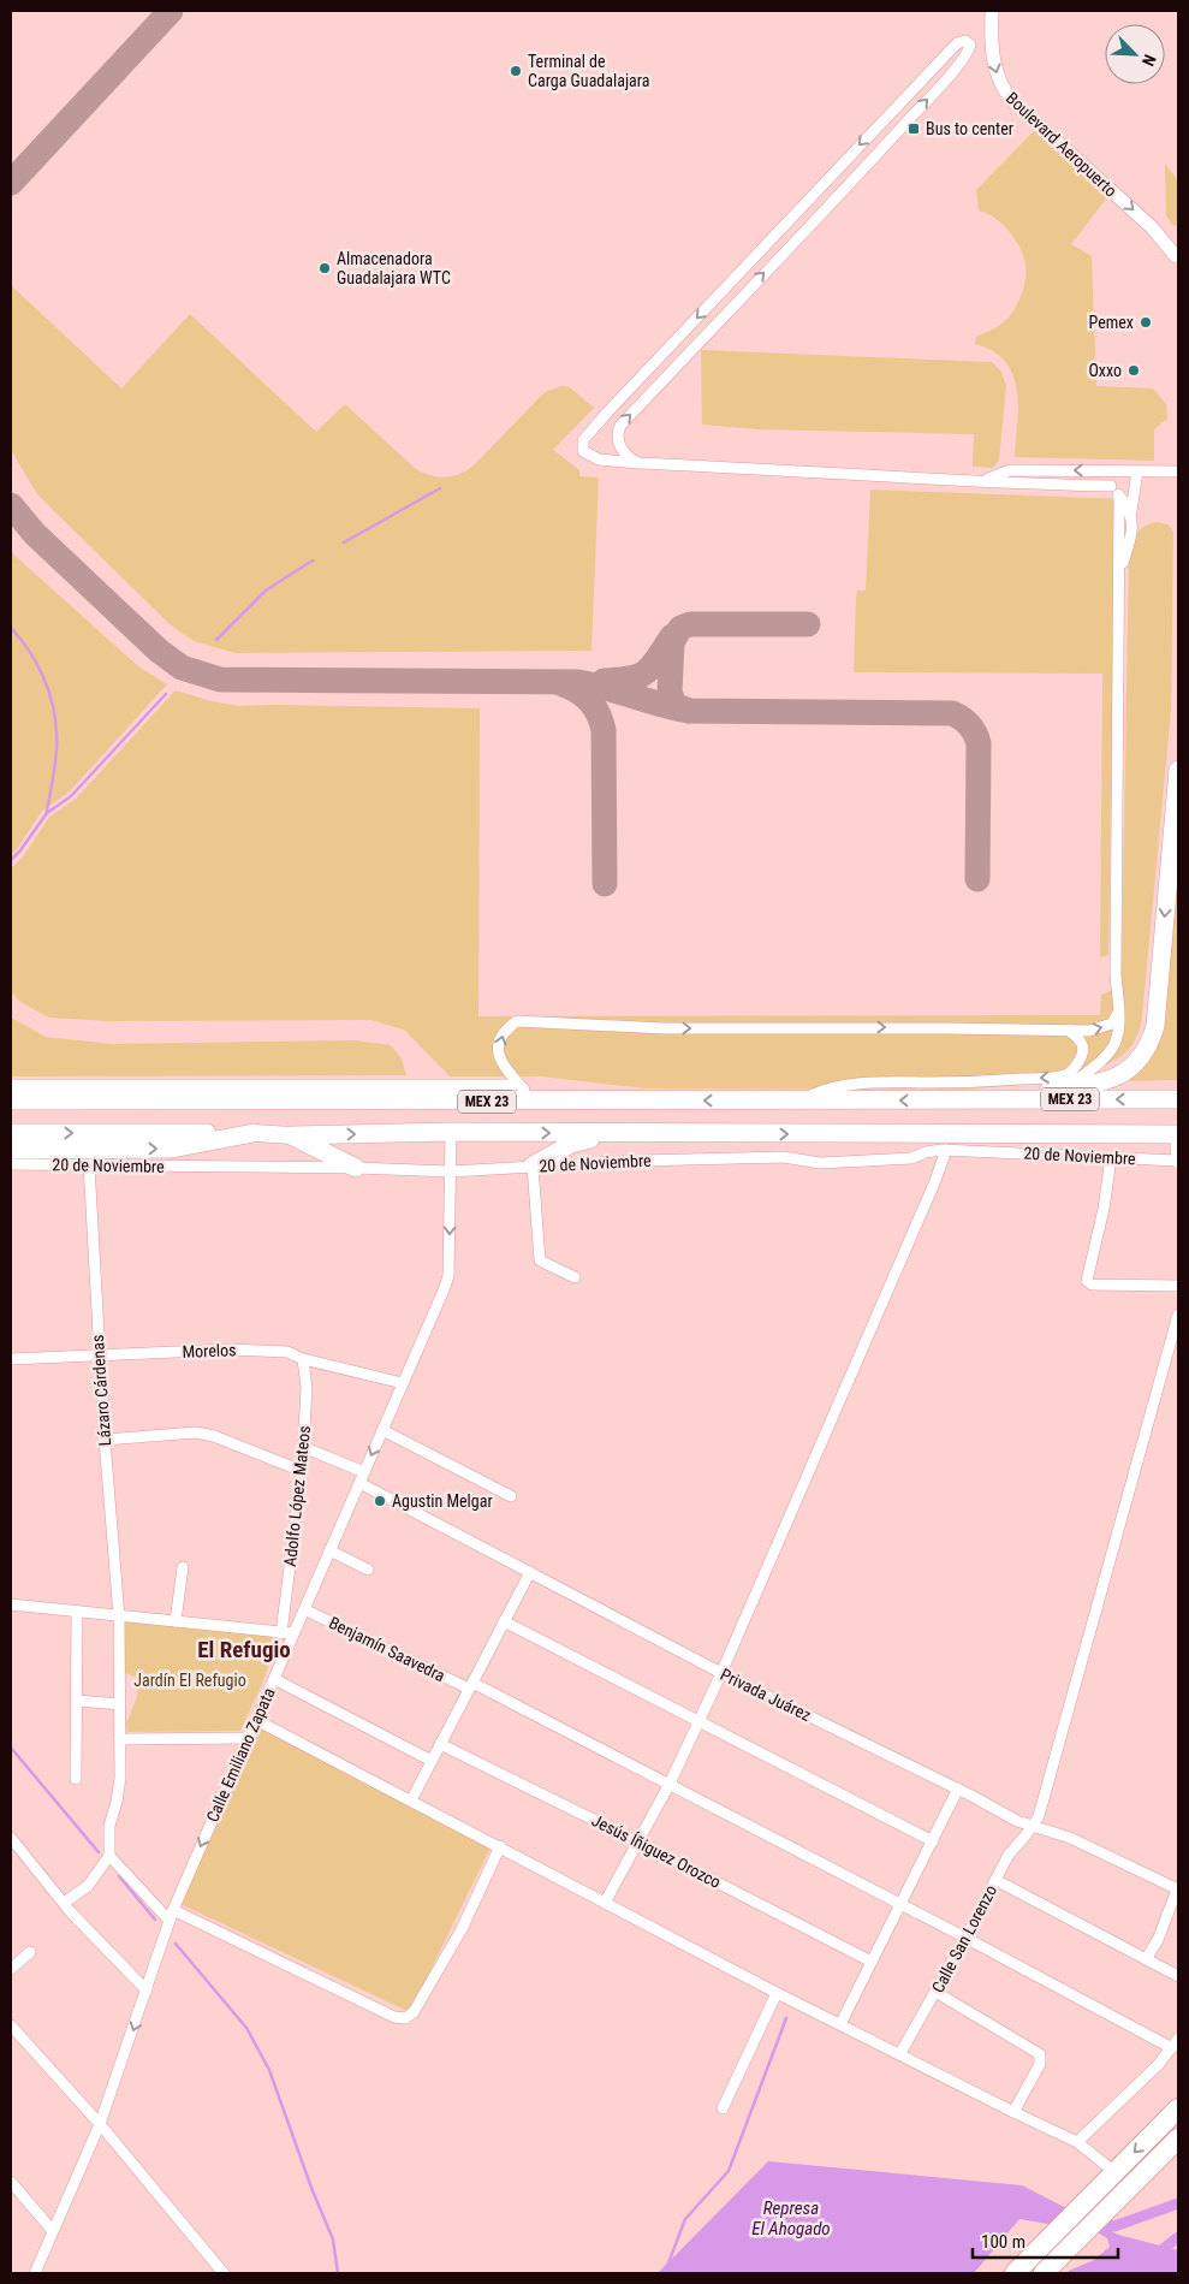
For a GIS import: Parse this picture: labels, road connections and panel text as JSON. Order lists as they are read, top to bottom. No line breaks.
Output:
{"streets":{"highway":["MEX 23"],"street":["Boulevard Aeropuerto","20 de Noviembre","Morelos","Lázaro Cárdenas","Adolfo López Mateos","Benjamín Saavedra","Privada Juárez","Calle Emiliano Zapata","Jesús Íñiguez Orozco","Calle San Lorenzo"]},"crossings":[["MEX 23","Calle Emiliano Zapata"],["20 de Noviembre","Lázaro Cárdenas"],["20 de Noviembre","Calle Emiliano Zapata"],["Morelos","Lázaro Cárdenas"],["Morelos","Adolfo López Mateos"],["Morelos","Calle Emiliano Zapata"],["Benjamín Saavedra","Calle Emiliano Zapata"],["Benjamín Saavedra","Calle San Lorenzo"],["Privada Juárez","Calle Emiliano Zapata"],["Privada Juárez","Calle San Lorenzo"]],"one_way":["Boulevard Aeropuerto","Calle Emiliano Zapata"],"districts":["El Refugio"],"water":["Represa El Ahogado"],"parks":["Jardín El Refugio"],"places":{"other":["Terminal de Carga Guadalajara","Almacenadora Guadalajara WTC","Pemex","Oxxo","Agustin Melgar"],"transit":["Bus to center"]},"scale_bar":"100 m","north":"bottom right"}
